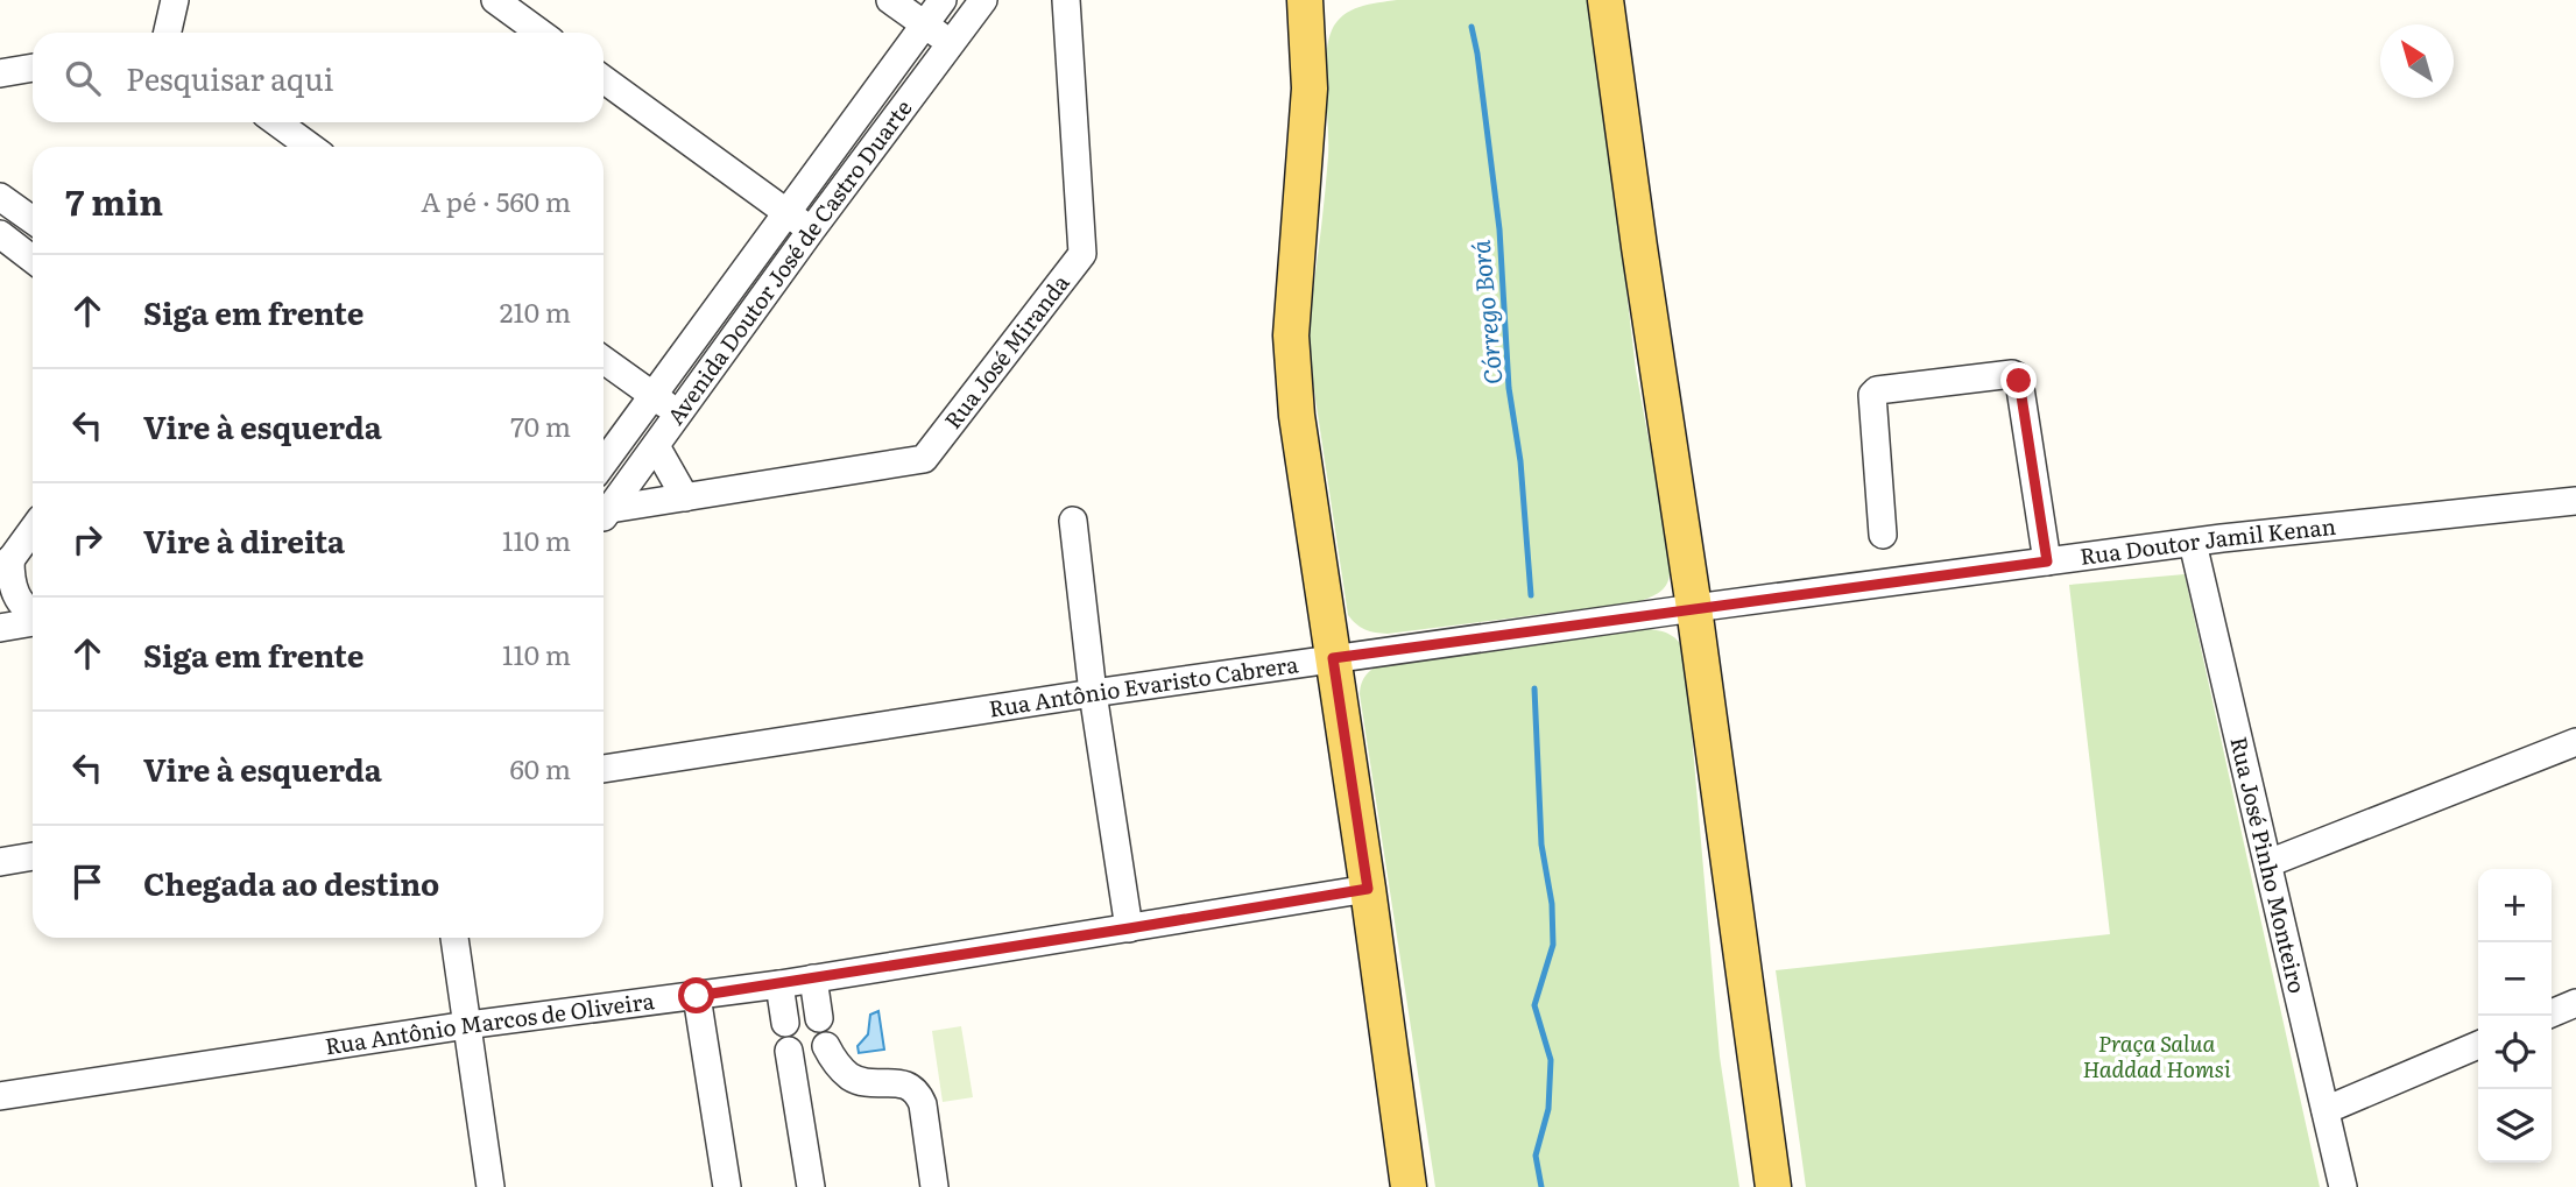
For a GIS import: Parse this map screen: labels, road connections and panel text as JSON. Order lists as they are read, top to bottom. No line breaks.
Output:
{"streets":{"street":["Avenida Doutor José de Castro Duarte","Rua José Miranda","Rua Doutor Jamil Kenan","Rua Antônio Evaristo Cabrera","Rua José Pinho Monteiro","Rua Antônio Marcos de Oliveira"]},"crossings":[["Rua Doutor Jamil Kenan","Rua Antônio Evaristo Cabrera"],["Rua Doutor Jamil Kenan","Rua José Pinho Monteiro"]],"water":["Córrego Borá"],"parks":["Praça Salua Haddad Homsi"],"north":"top left","page":{"search":"Pesquisar aqui","heading":["7 min","A pé · 560 m"],"list":[["Siga em frente","210 m"],["Vire à esquerda","70 m"],["Vire à direita","110 m"],["Siga em frente","110 m"],["Vire à esquerda","60 m"],"Chegada ao destino"],"map_buttons":["+","−"]}}
